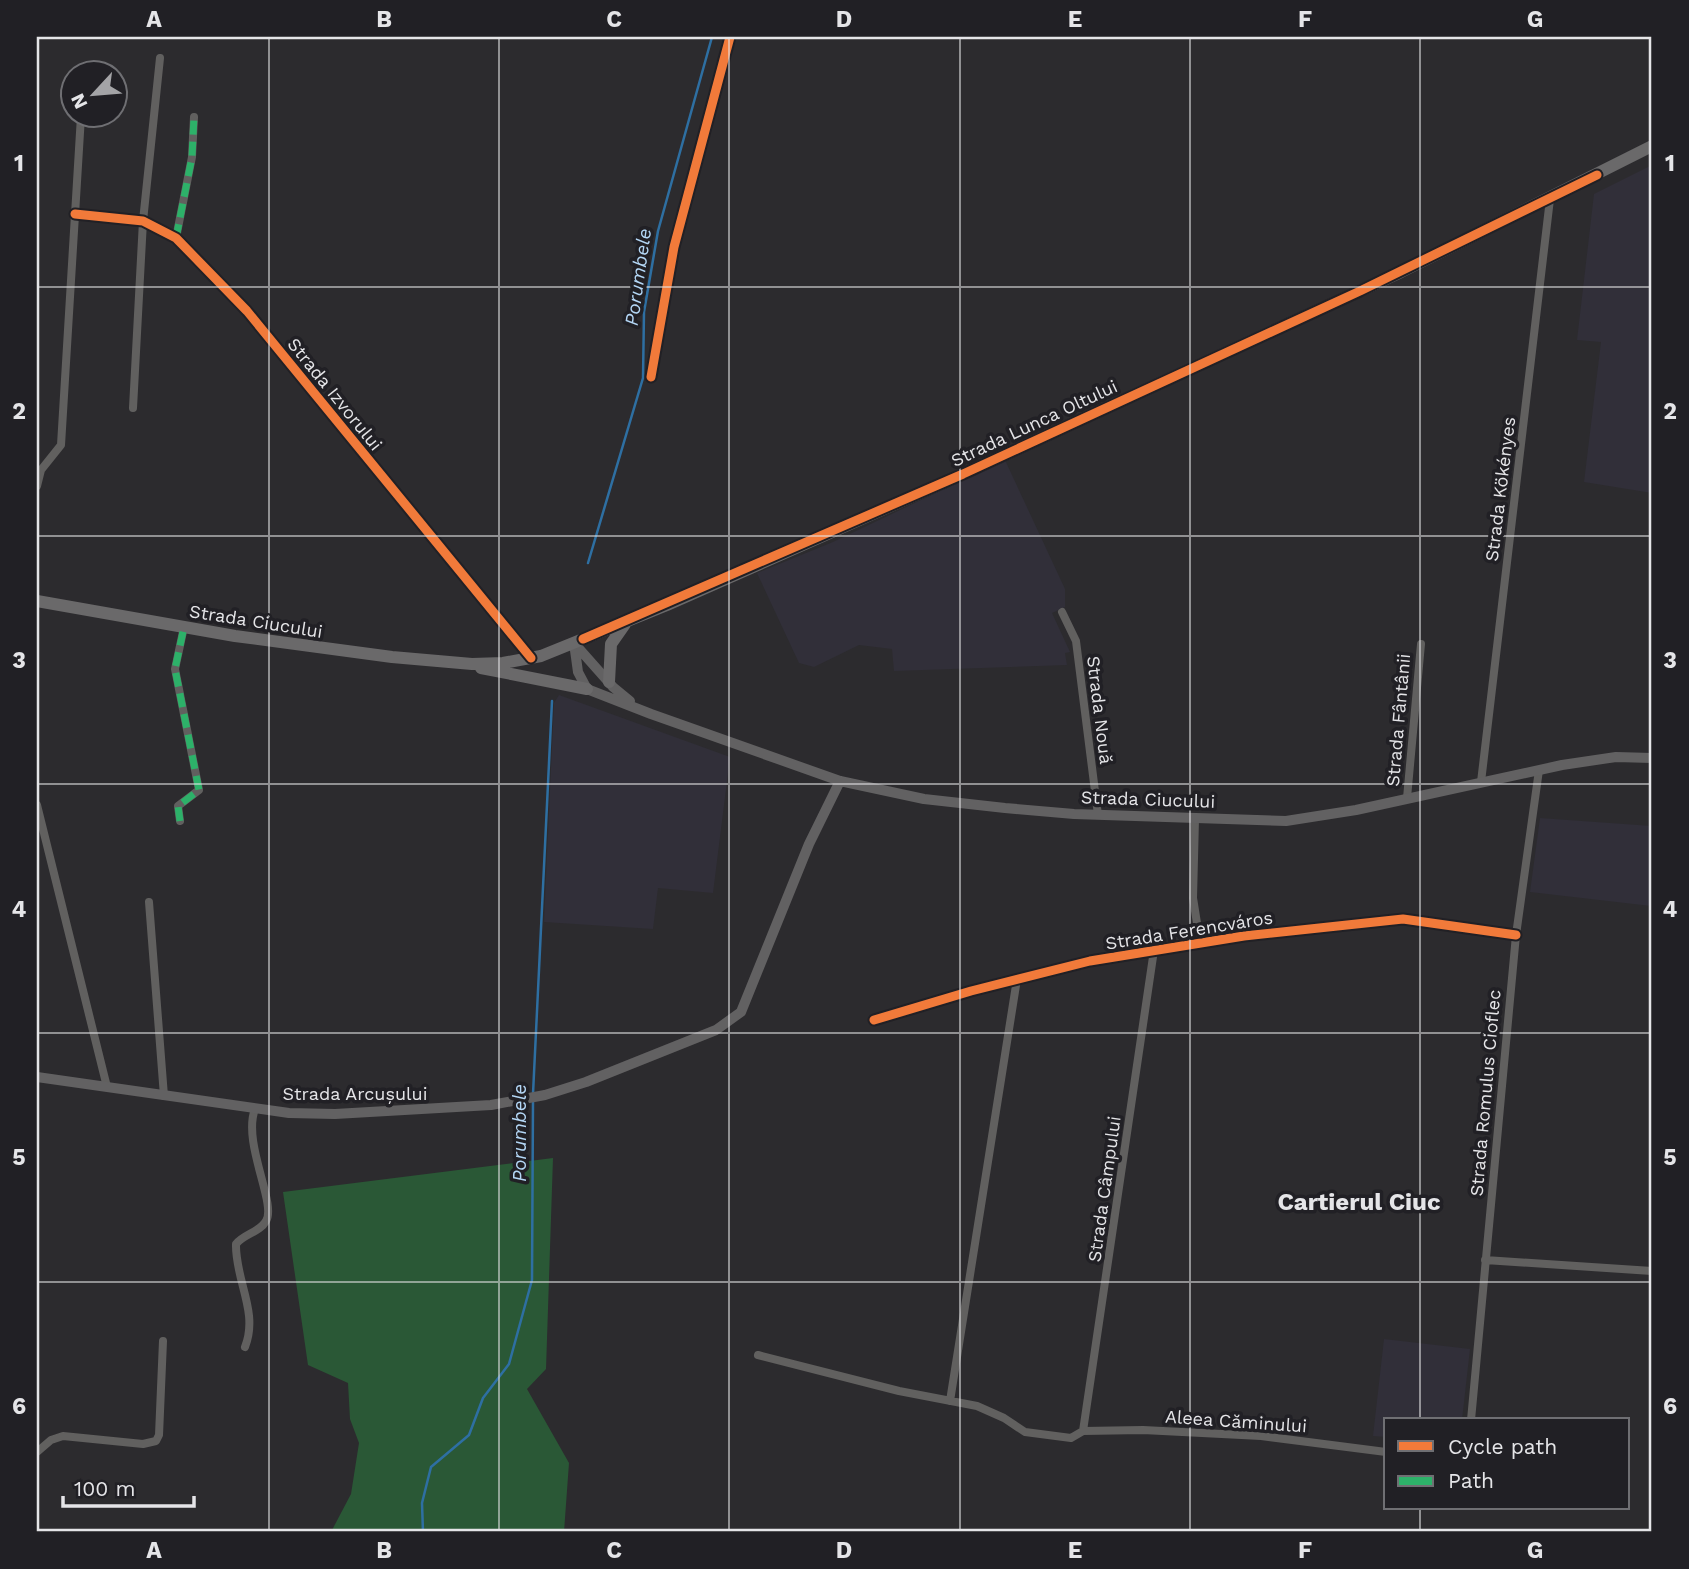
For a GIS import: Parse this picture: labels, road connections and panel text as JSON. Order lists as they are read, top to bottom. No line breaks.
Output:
{"streets":{"main road":["Strada Lunca Oltului","Strada Ciucului","Strada Arcușului"],"street":["Strada Izvorului","Strada Kökényes","Strada Nouă","Strada Fântânii","Strada Ferencváros","Strada Romulus Cioflec","Strada Câmpului","Aleea Căminului"]},"crossings":[["Strada Izvorului","Strada Lunca Oltului"],["Strada Lunca Oltului","Strada Kökényes"],["Strada Lunca Oltului","Strada Ciucului"],["Strada Kökényes","Strada Ciucului"],["Strada Ciucului","Strada Nouă"],["Strada Ciucului","Strada Fântânii"],["Strada Ciucului","Strada Arcușului"],["Strada Ciucului","Strada Romulus Cioflec"],["Strada Ferencváros","Strada Romulus Cioflec"],["Strada Ferencváros","Strada Câmpului"],["Strada Câmpului","Aleea Căminului"]],"districts":["Cartierul Ciuc"],"water":["Porumbele"],"legend":["Cycle path","Path"],"scale_bar":"100 m","north":"bottom left","grid":{"columns":["A","B","C","D","E","F","G"],"rows":["1","2","3","4","5","6"]}}
